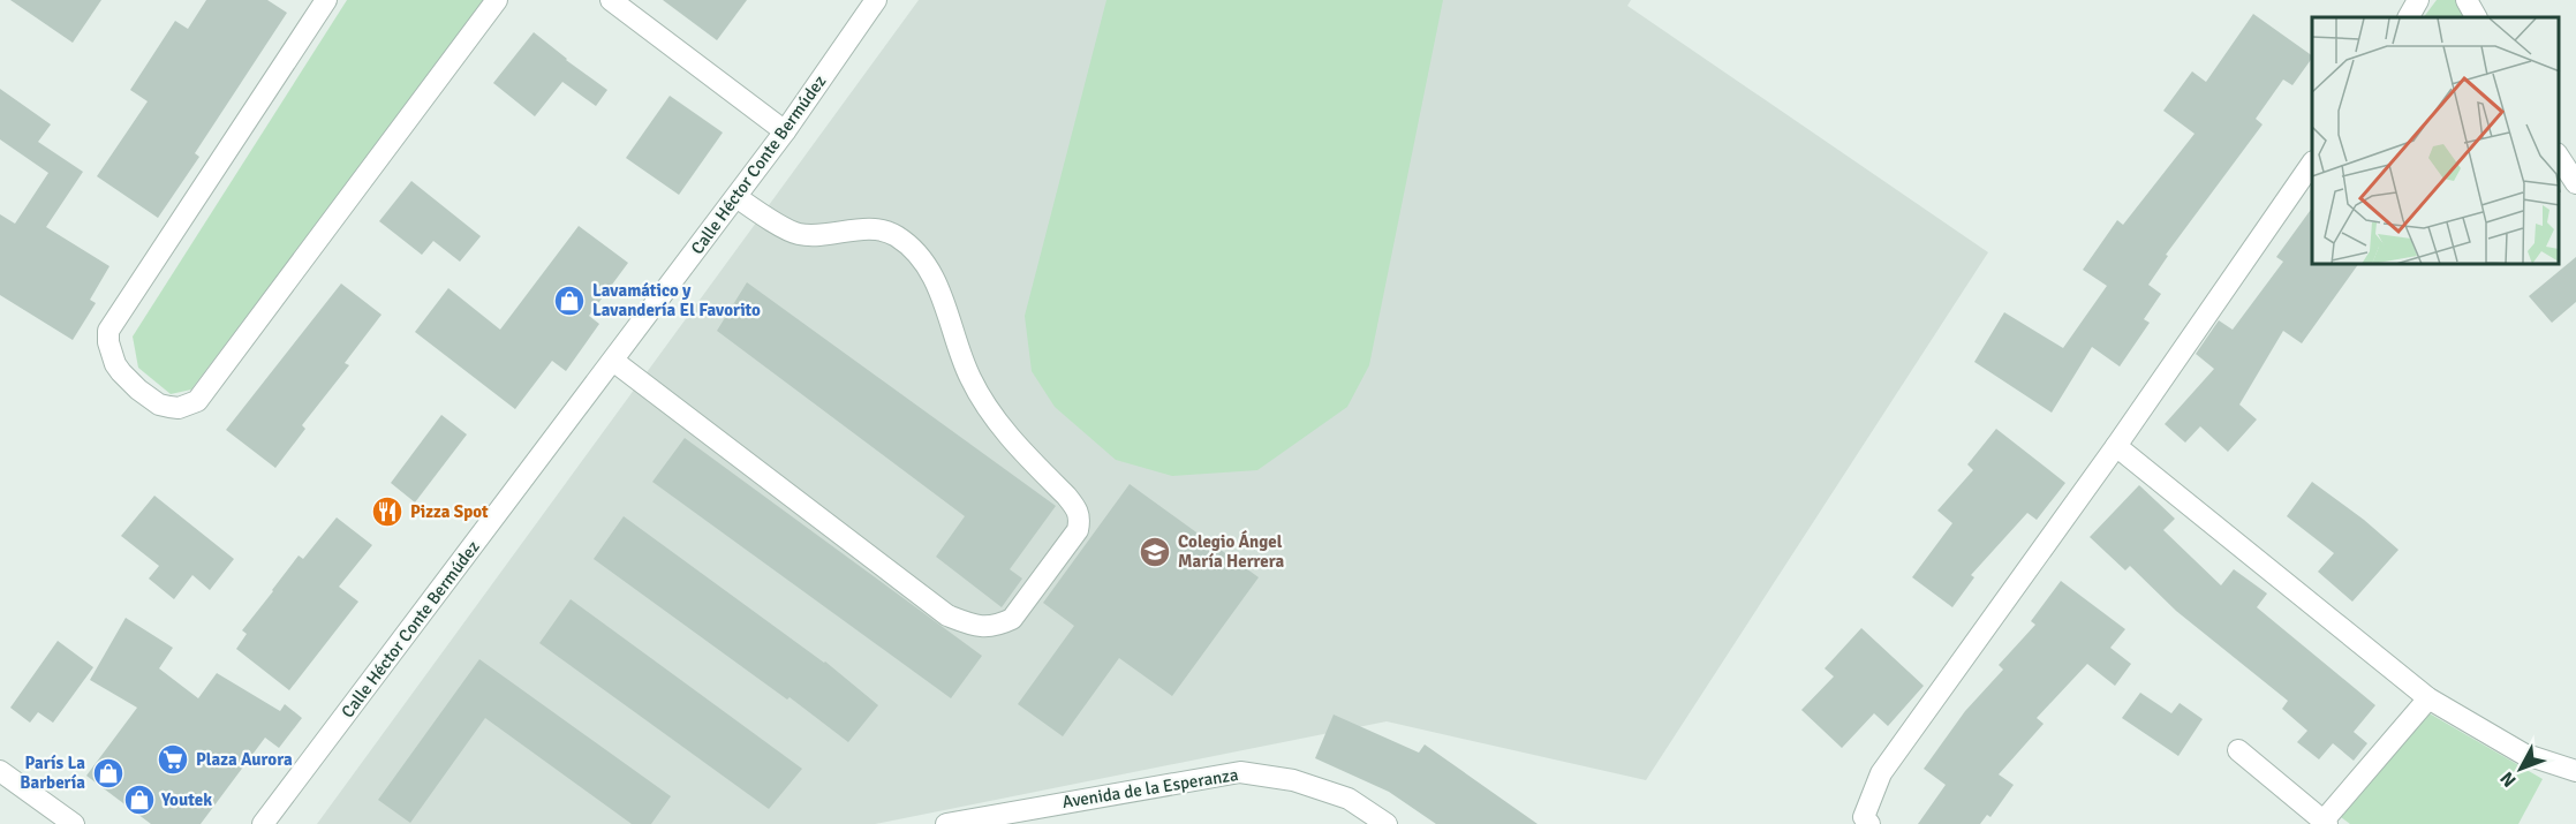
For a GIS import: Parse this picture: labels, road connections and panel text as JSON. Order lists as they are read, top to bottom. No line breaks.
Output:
{"streets":{"street":["Calle Héctor Conte Bermúdez","Avenida de la Esperanza"]},"places":{"shop":["Lavamático y Lavandería El Favorito","París La Barbería","Youtek"],"restaurant":["Pizza Spot"],"school or university":["Colegio Ángel María Herrera"],"supermarket":["Plaza Aurora"]},"north":"bottom left"}
